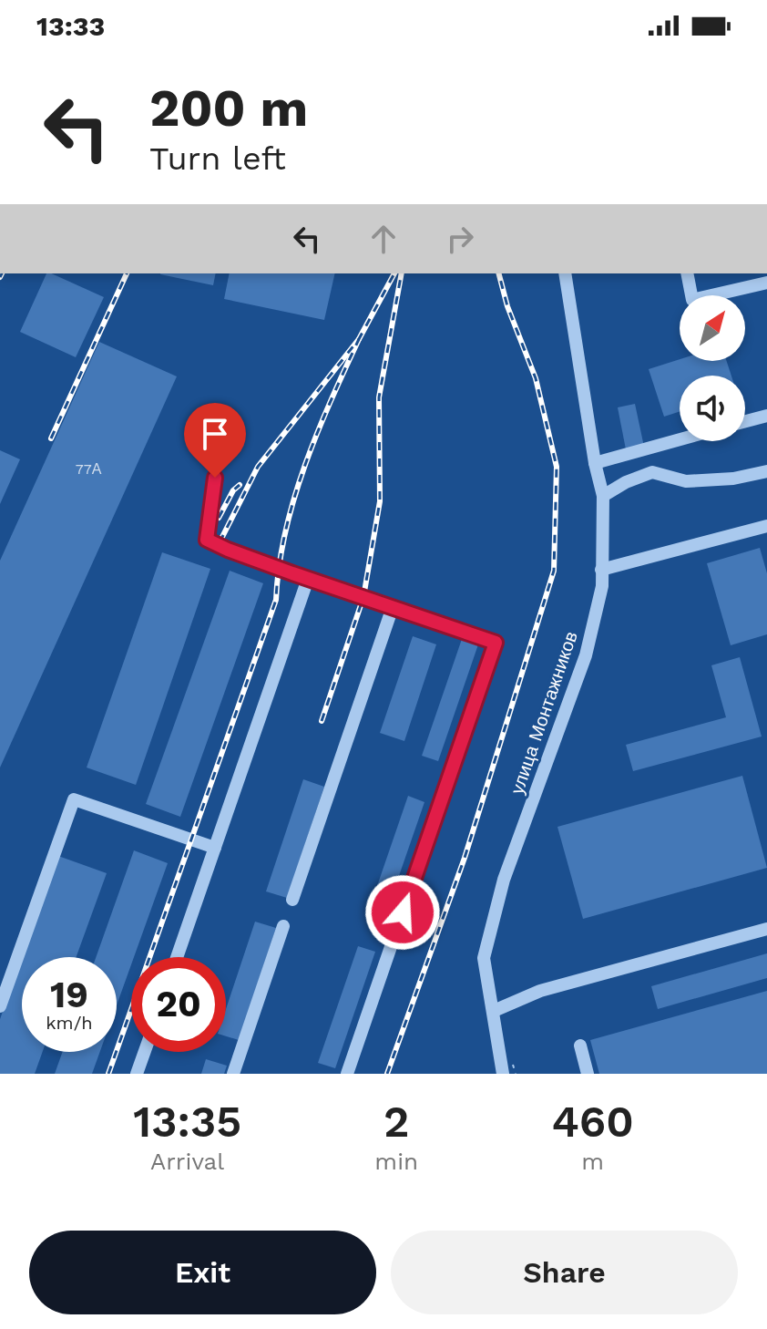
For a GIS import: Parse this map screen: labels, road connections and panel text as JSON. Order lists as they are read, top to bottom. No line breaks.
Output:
{"streets":{"street":["улица Монтажников"]},"house_numbers":["77А"],"north":"top right","page":{"status":"13:33","turn":["200 m","Turn left"],"speed":"19 km/h","limit":"20","eta":["13:35","Arrival","2","min","460","m"],"buttons":["Exit","Share"]}}
